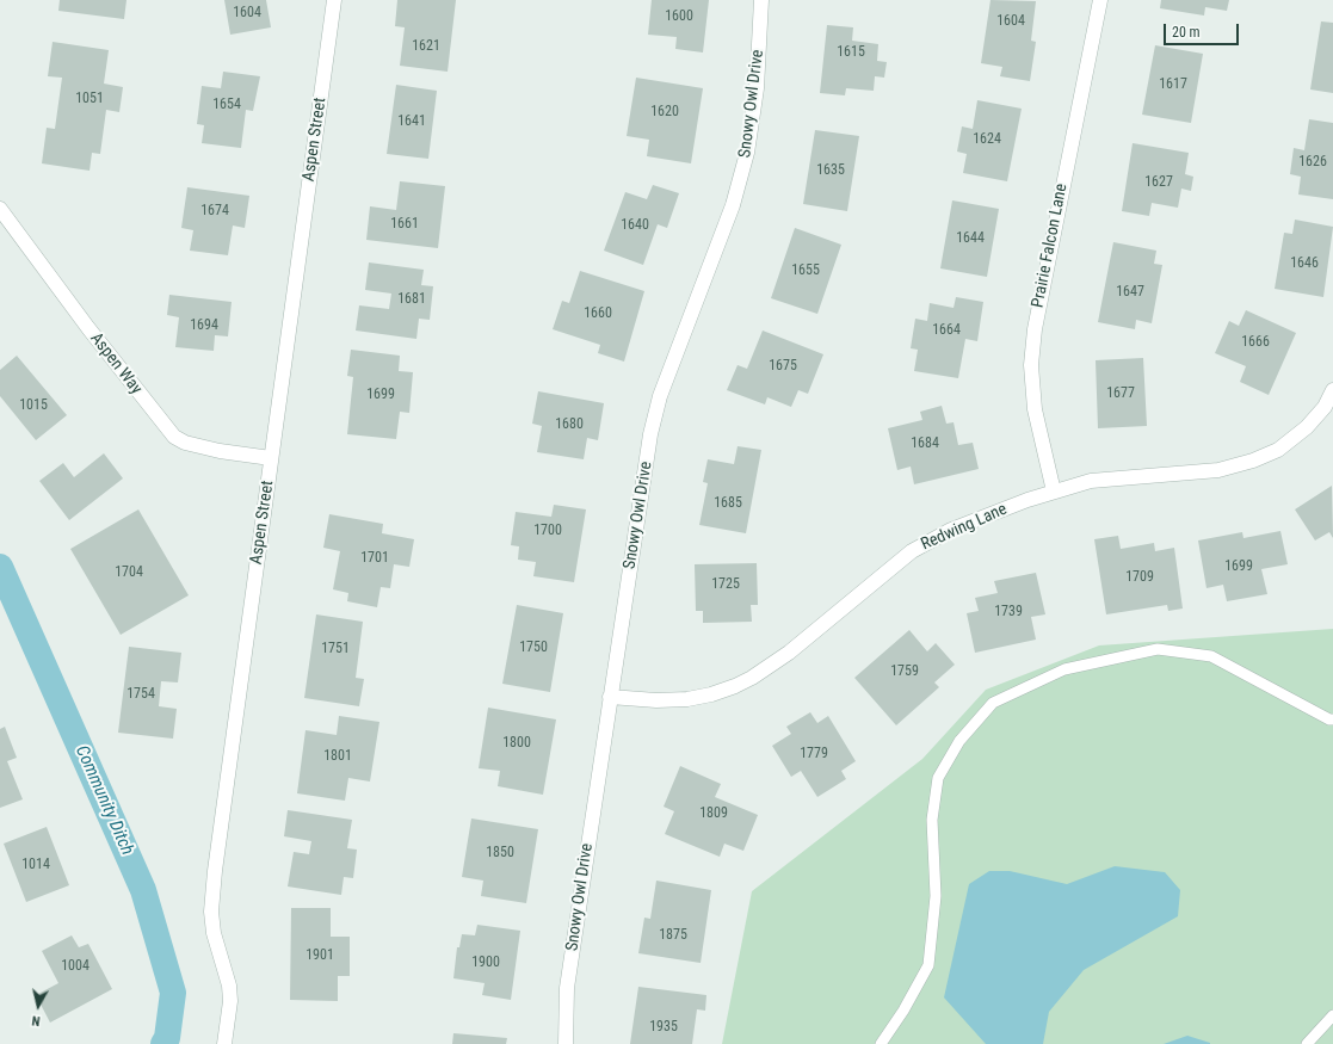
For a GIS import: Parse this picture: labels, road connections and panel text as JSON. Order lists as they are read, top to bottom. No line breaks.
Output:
{"streets":{"street":["Snowy Owl Drive","Aspen Street","Prairie Falcon Lane","Aspen Way","Redwing Lane"]},"crossings":[["Snowy Owl Drive","Redwing Lane"],["Aspen Street","Aspen Way"],["Prairie Falcon Lane","Redwing Lane"]],"water":["Community Ditch"],"house_numbers":["1604","1600","1604","1621","1615","1617","1051","1654","1620","1641","1624","1626","1635","1627","1674","1661","1640","1644","1646","1655","1647","1681","1660","1694","1664","1666","1675","1677","1699","1015","1680","1684","1685","1700","1701","1699","1704","1709","1725","1739","1750","1751","1759","1754","1800","1779","1801","1809","1850","1014","1875","1901","1900","1004","1935"],"scale_bar":"20 m","north":"bottom"}
